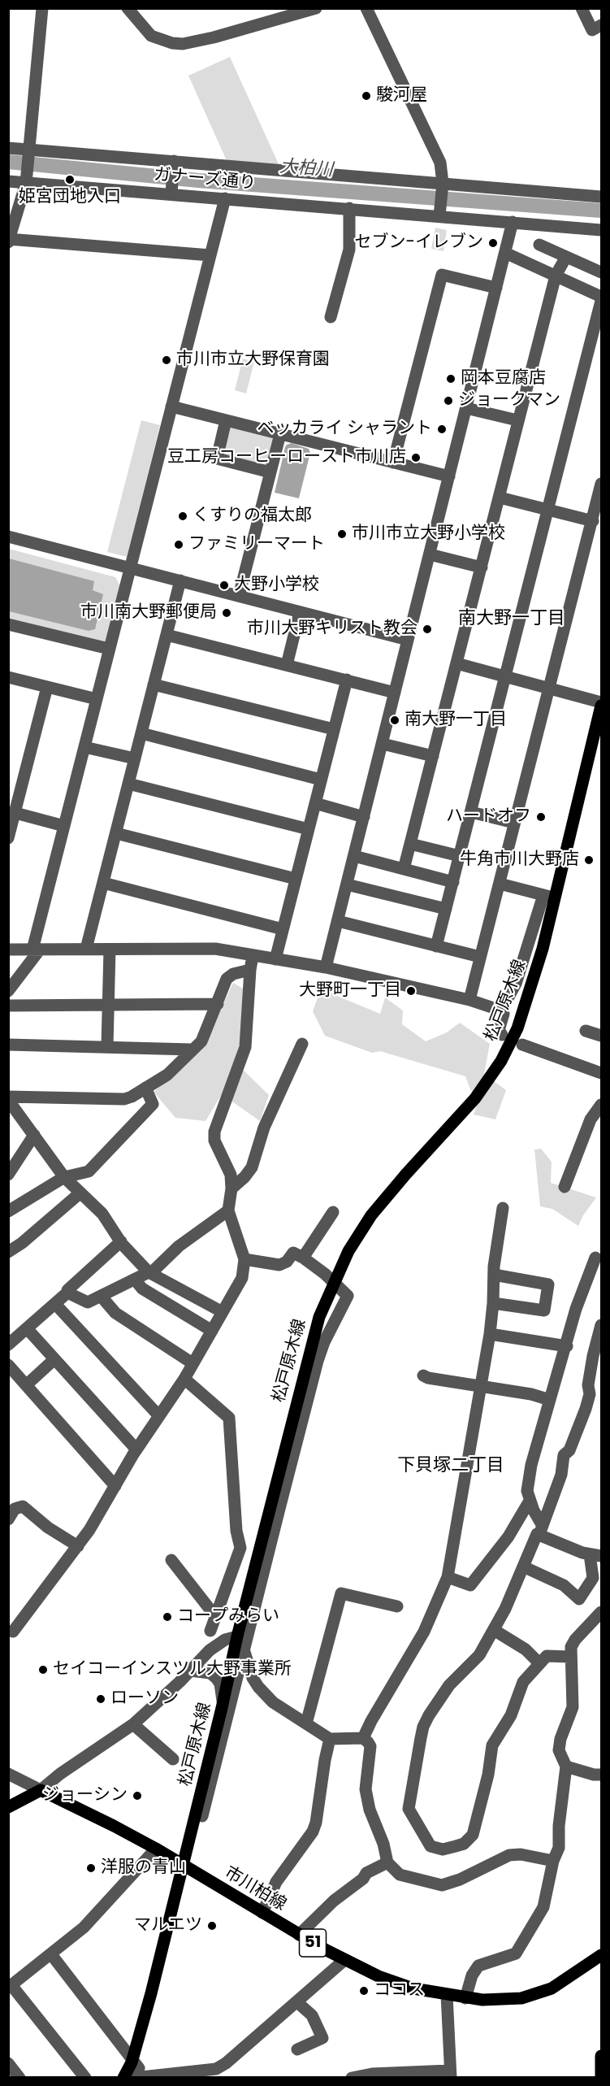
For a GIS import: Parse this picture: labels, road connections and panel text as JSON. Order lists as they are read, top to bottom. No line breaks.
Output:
{"streets":{"main road":["松戸原木線","市川柏線","51"],"street":["ガナーズ通り"]},"districts":["南大野一丁目","下貝塚二丁目"],"water":["大柏川"],"places":["駿河屋","姫宮団地入口","セブン-イレブン","市川市立大野保育園","岡本豆腐店","ジョークマン","ベッカライ シャラント","豆工房コーヒーロースト市川店","くすりの福太郎","市川市立大野小学校","ファミリーマート","大野小学校","市川南大野郵便局","市川大野キリスト教会","南大野一丁目","ハードオフ","牛角市川大野店","大野町一丁目","コープみらい","セイコーインスツル大野事業所","ローソン","ジョーシン","洋服の青山","マルエツ","ココス"]}
